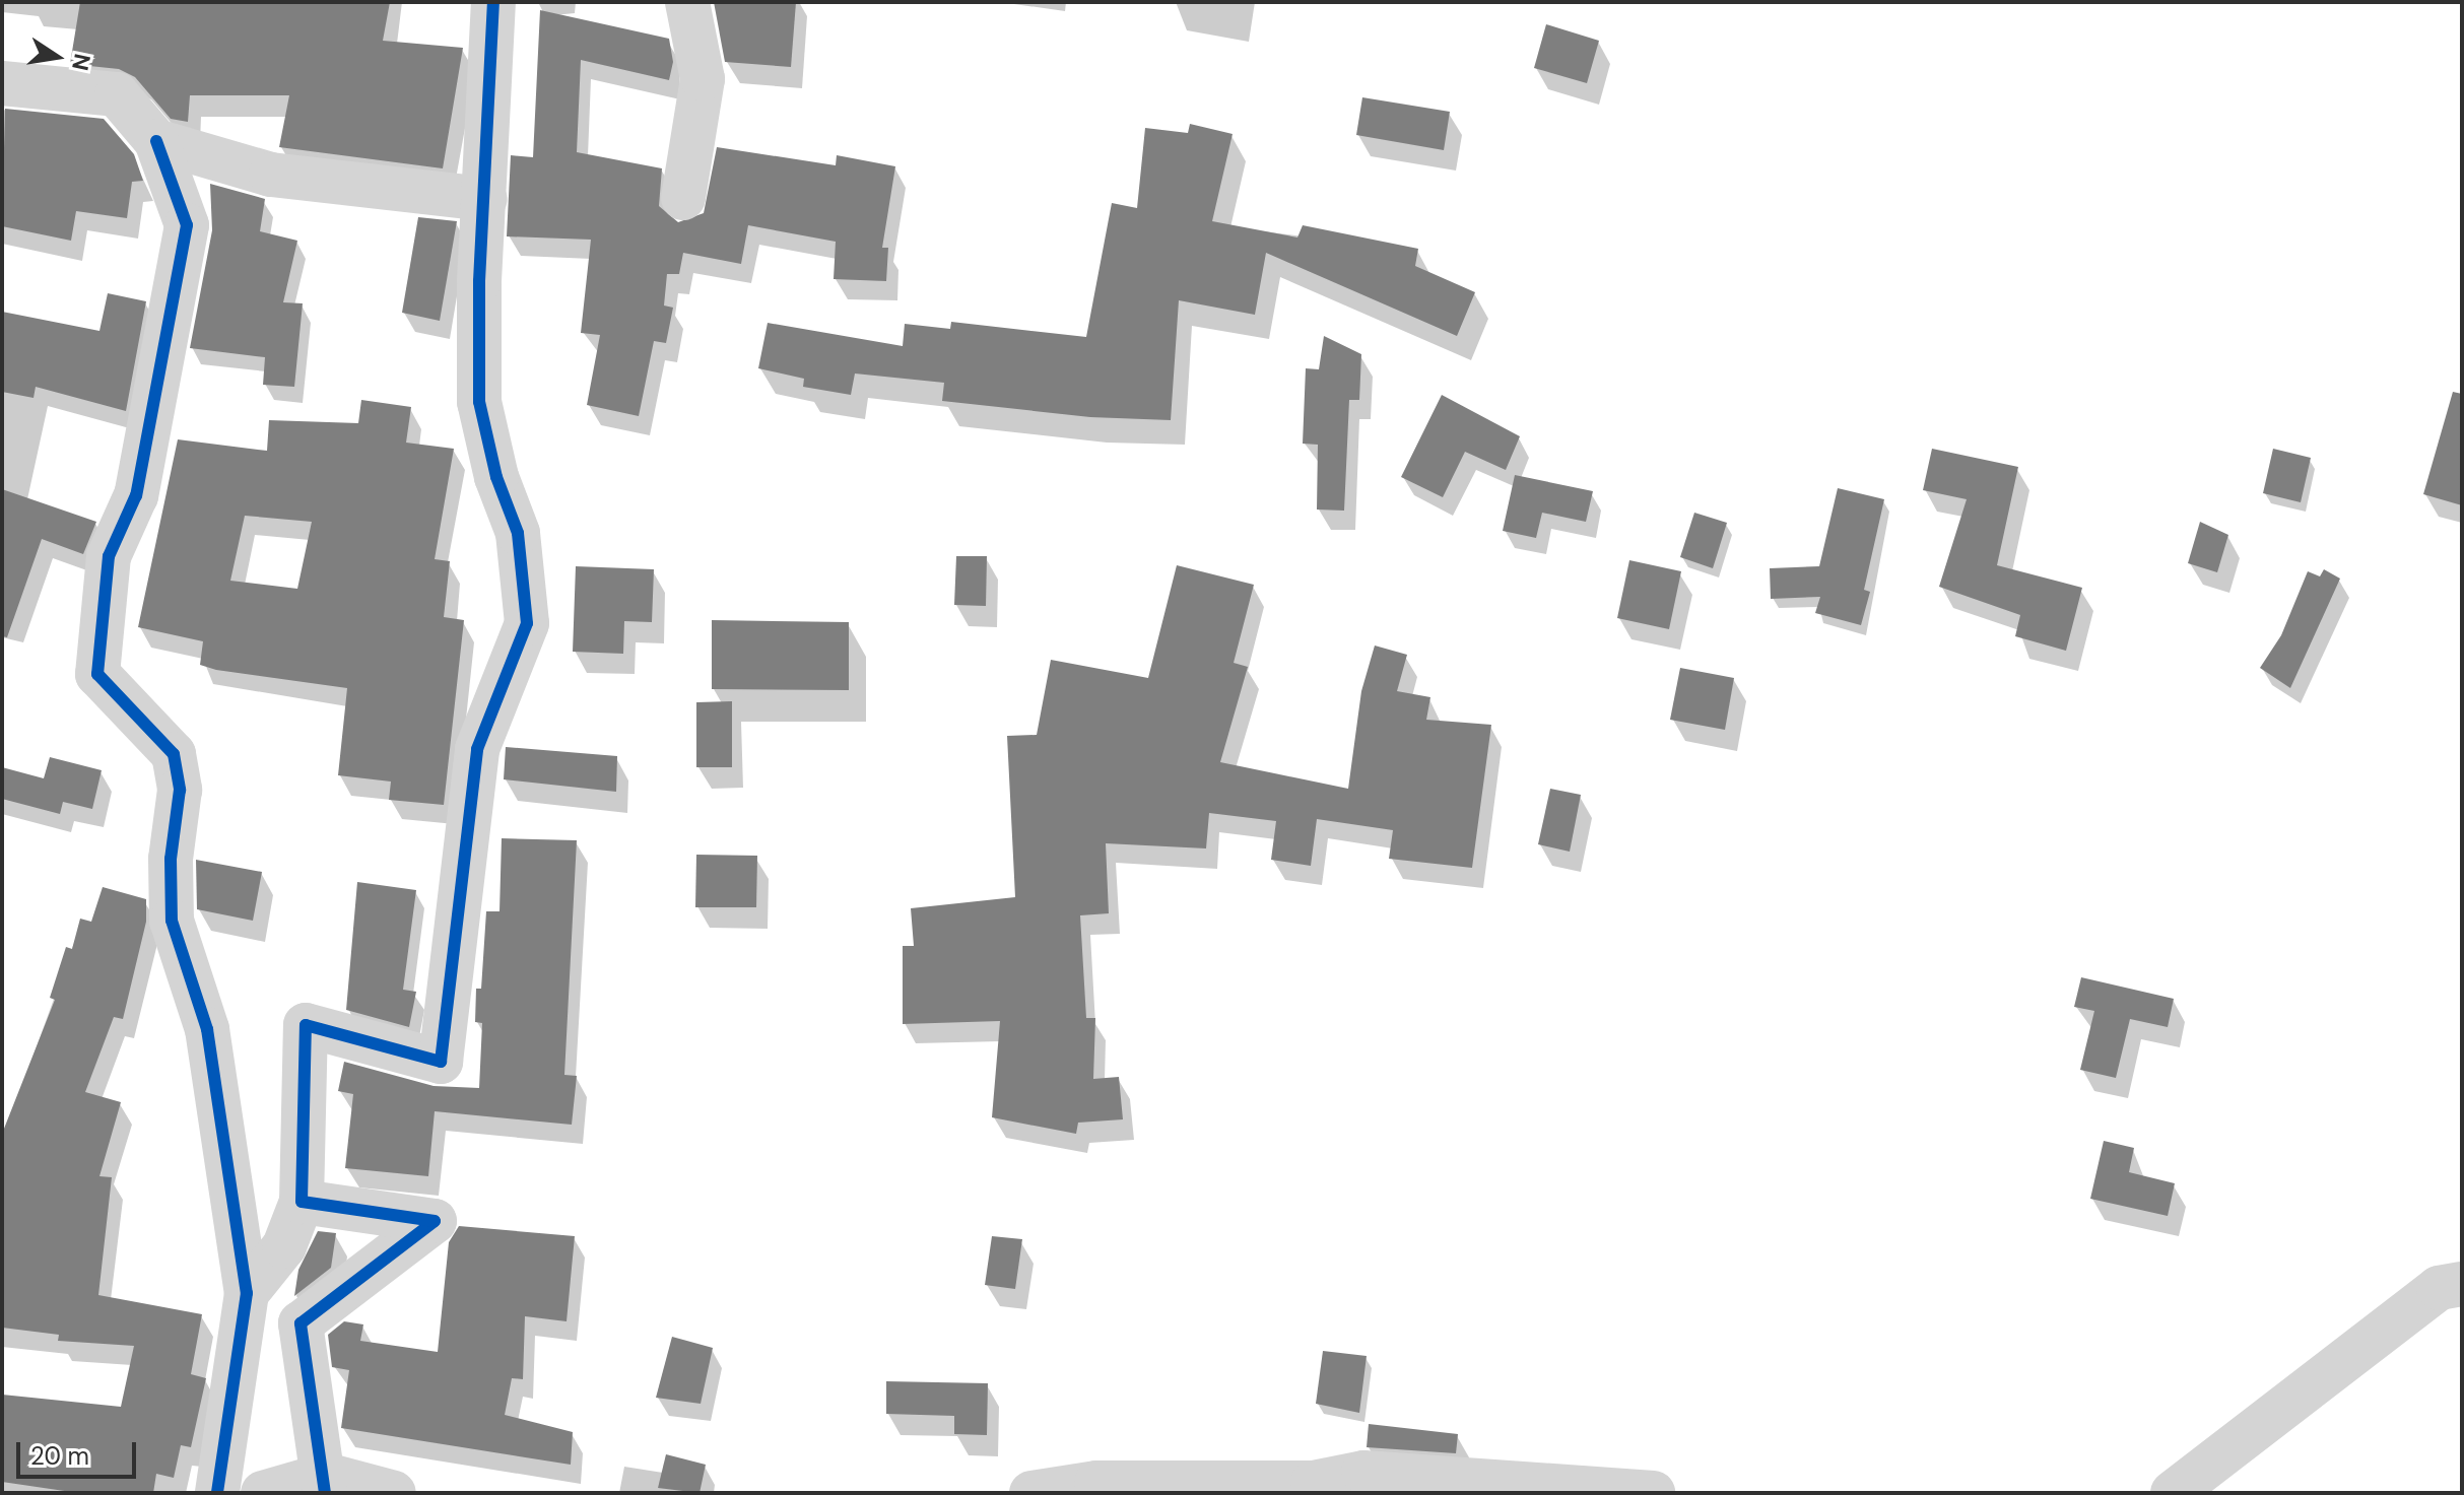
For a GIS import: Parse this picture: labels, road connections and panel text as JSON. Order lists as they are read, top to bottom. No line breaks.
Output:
{"scale_bar":"20 m","north":"right"}
